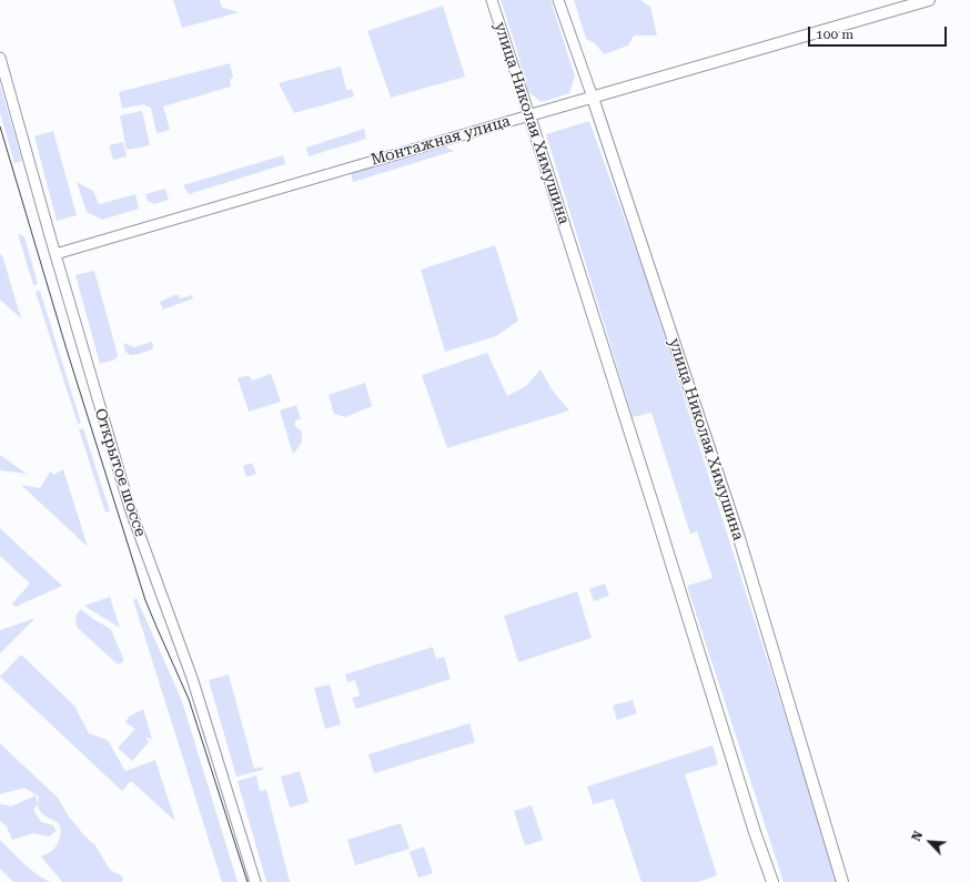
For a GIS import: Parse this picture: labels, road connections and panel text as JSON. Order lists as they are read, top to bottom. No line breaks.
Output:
{"streets":{"main road":["улица Николая Химушина","Монтажная улица"],"street":["Открытое шоссе"]},"crossings":[["улица Николая Химушина","Монтажная улица"],["Монтажная улица","Открытое шоссе"]],"scale_bar":"100 m","north":"top left"}
